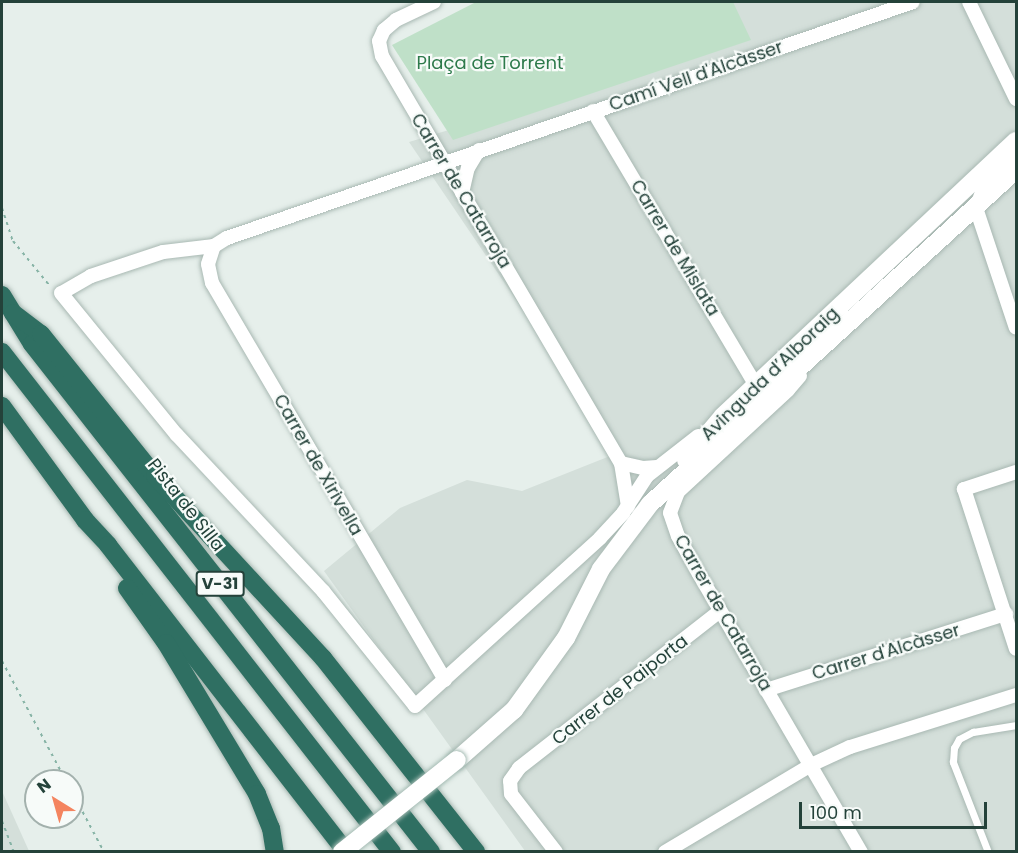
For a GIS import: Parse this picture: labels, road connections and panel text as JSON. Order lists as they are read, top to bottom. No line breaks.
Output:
{"streets":{"highway":["Pista de Silla","V-31"],"street":["Camí Vell d'Alcàsser","Carrer de Catarroja","Carrer de Mislata","Avinguda d’Alboraig","Carrer de Xirivella","Carrer d'Alcàsser","Carrer de Paiporta"]},"crossings":[["Camí Vell d'Alcàsser","Carrer de Catarroja"],["Camí Vell d'Alcàsser","Carrer de Mislata"],["Camí Vell d'Alcàsser","Carrer de Xirivella"],["Carrer de Catarroja","Avinguda d’Alboraig"],["Carrer de Catarroja","Carrer d'Alcàsser"],["Carrer de Catarroja","Carrer de Paiporta"],["Carrer de Mislata","Avinguda d’Alboraig"]],"parks":["Plaça de Torrent"],"scale_bar":"100 m","north":"top left"}
